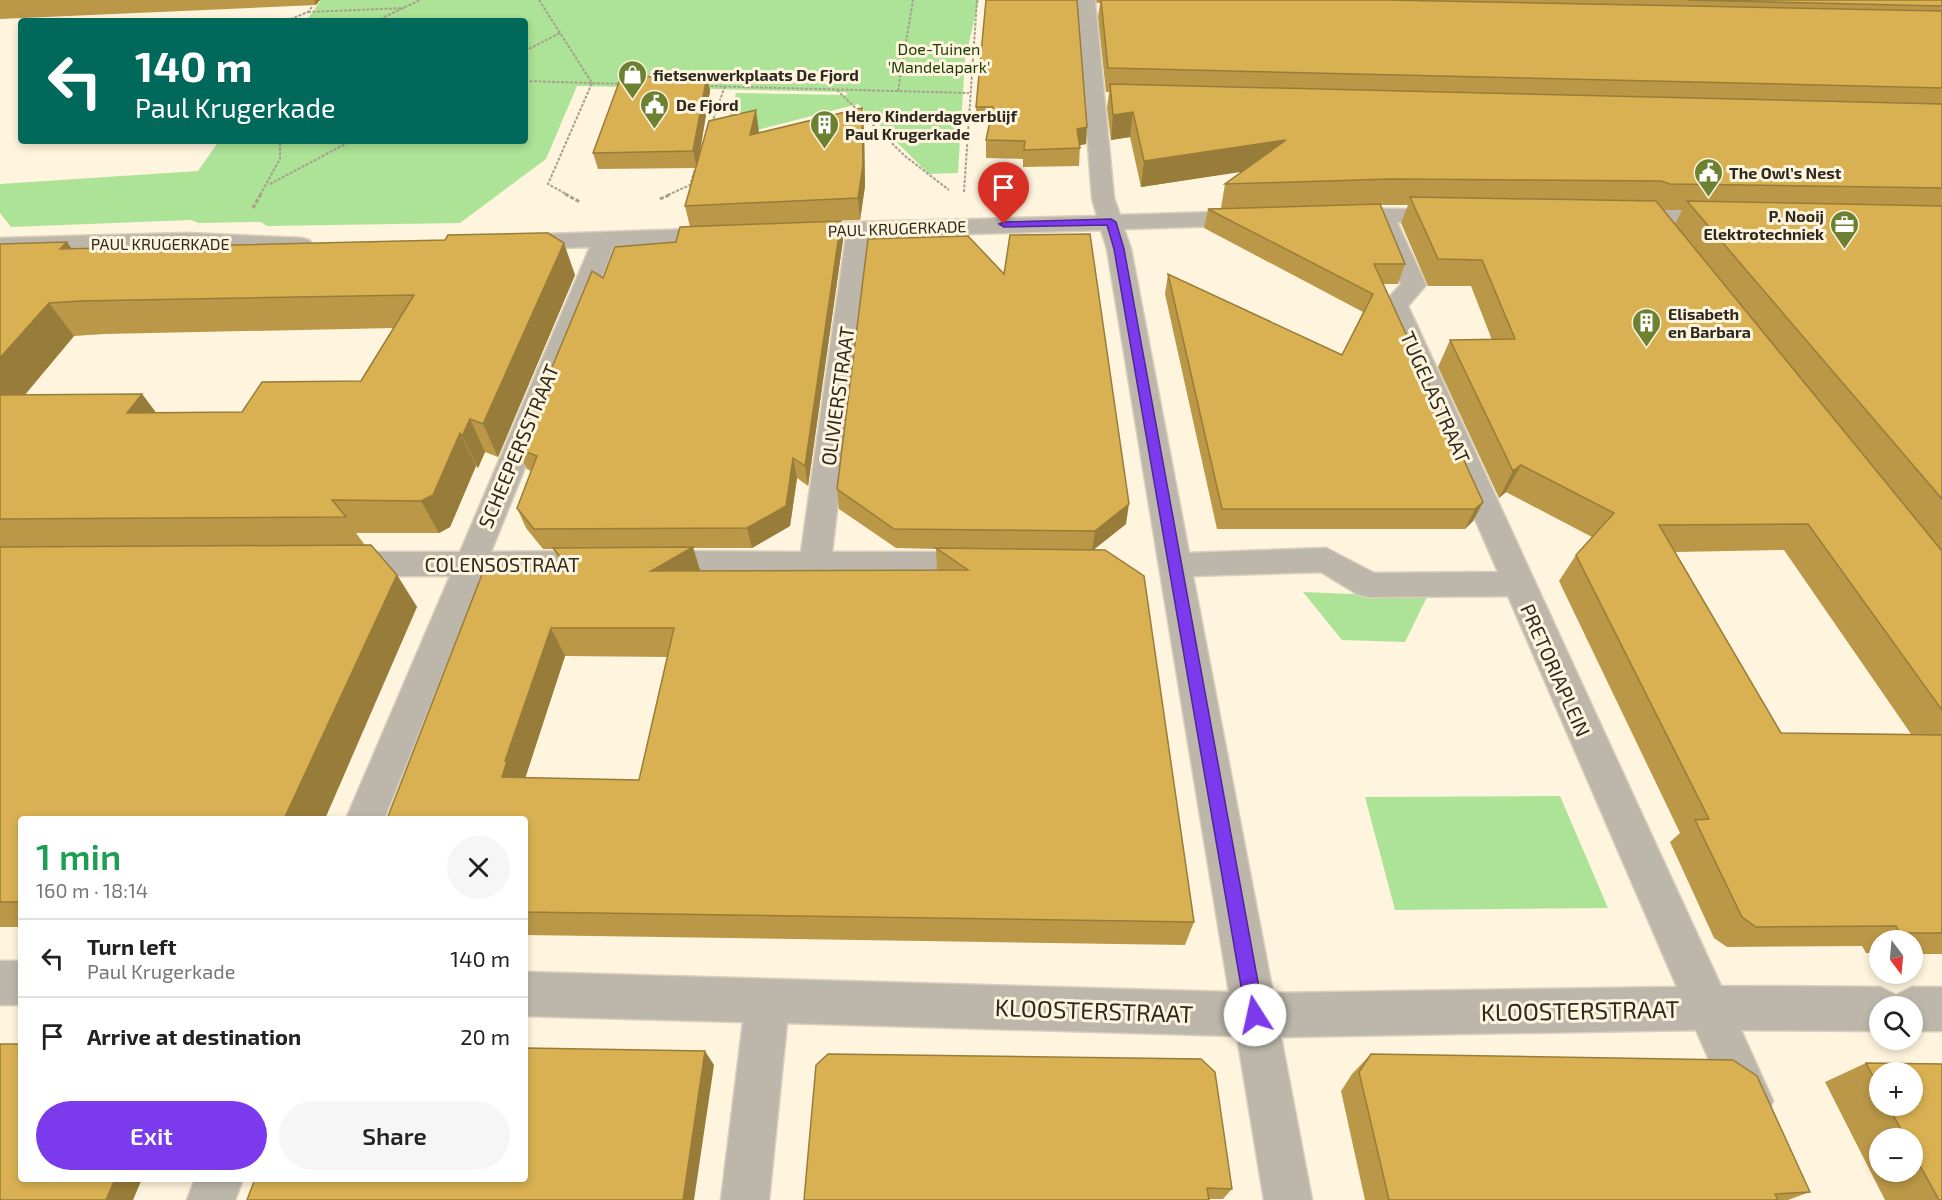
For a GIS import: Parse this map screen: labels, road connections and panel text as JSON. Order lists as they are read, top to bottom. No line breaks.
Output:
{"streets":{"street":["PAUL KRUGERKADE","OLIVIERSTRAAT","TUGELASTRAAT","SCHEEPERSSTRAAT","COLENSOSTRAAT","PRETORIAPLEIN","KLOOSTERSTRAAT"]},"crossings":[["PAUL KRUGERKADE","OLIVIERSTRAAT"],["OLIVIERSTRAAT","COLENSOSTRAAT"],["TUGELASTRAAT","PRETORIAPLEIN"],["SCHEEPERSSTRAAT","COLENSOSTRAAT"],["PRETORIAPLEIN","KLOOSTERSTRAAT"]],"parks":["Doe-Tuinen 'Mandelapark'"],"places":{"shop":["fietsenwerkplaats De Fjord"],"public building":["De Fjord","The Owl’s Nest"],"building":["Hero Kinderdagverblijf Paul Krugerkade","Elisabeth en Barbara"],"office":["P. Nooij Elektrotechniek"]},"north":"bottom","page":{"turn":["140 m","Paul Krugerkade"],"heading":["1 min","160 m · 18:14"],"list":[{"name":"Turn left","note":"Paul Krugerkade","value":"140 m"},{"name":"Arrive at destination","value":"20 m"}],"map_buttons":["+","−"],"buttons":["Exit","Share"]}}
